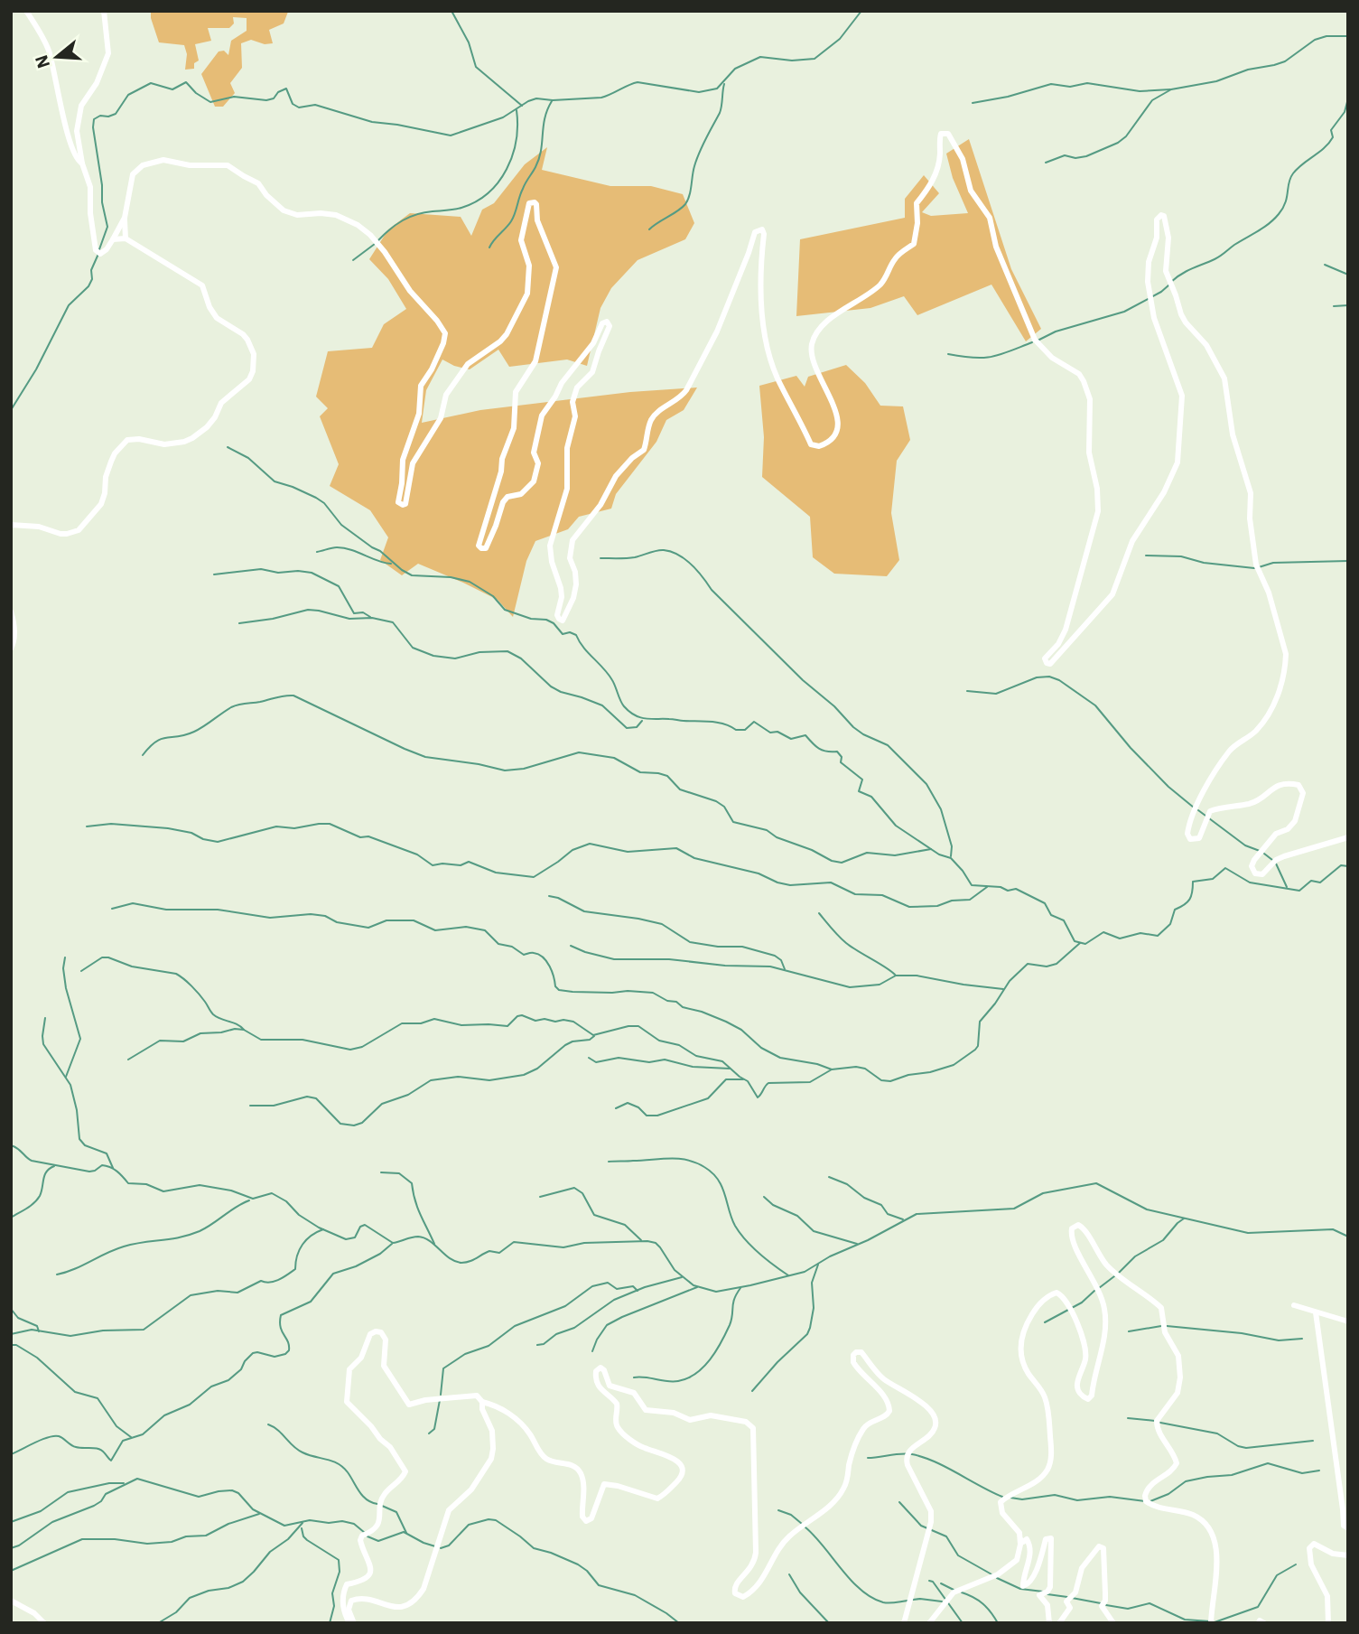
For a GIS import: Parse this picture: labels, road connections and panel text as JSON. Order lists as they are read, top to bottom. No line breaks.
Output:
{"north":"left"}
